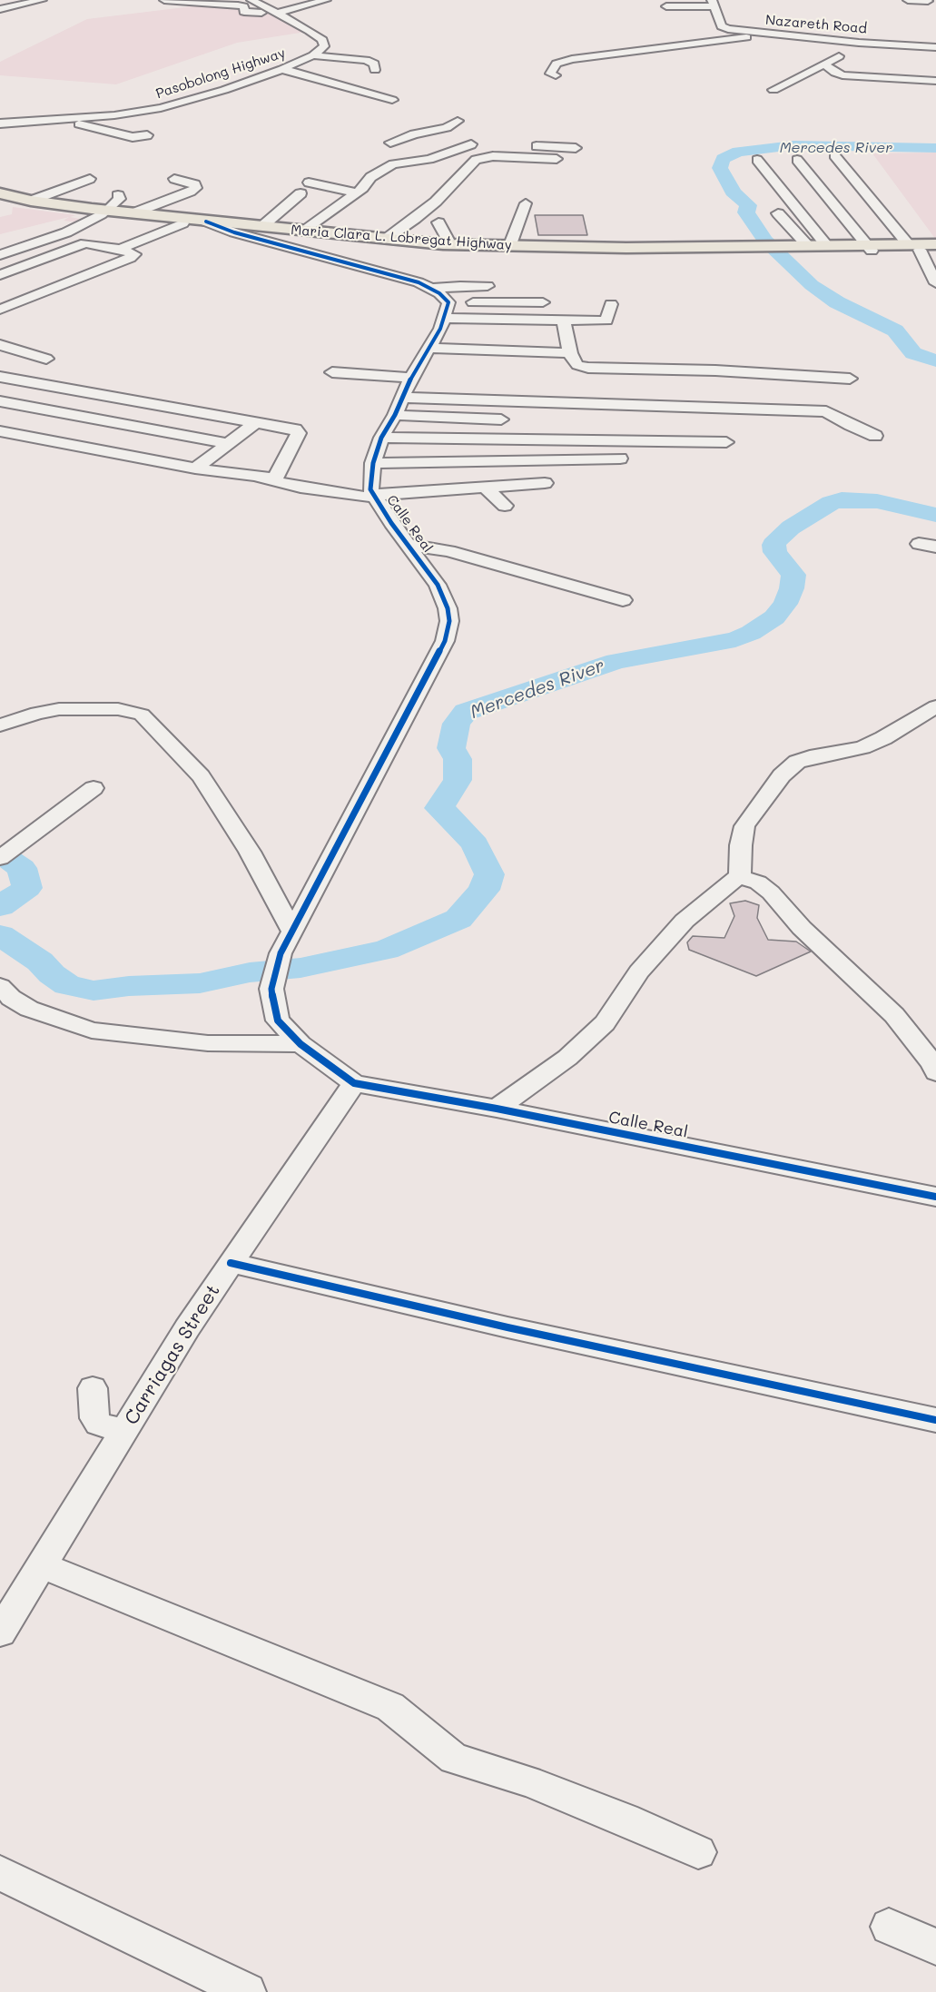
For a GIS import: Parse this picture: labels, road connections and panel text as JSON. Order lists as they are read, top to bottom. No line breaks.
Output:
{"streets":{"highway":["Maria Clara L. Lobregat Highway"],"street":["Nazareth Road","Pasobolong Highway","Calle Real","Carriagas Street"]},"crossings":[["Calle Real","Carriagas Street"]],"water":["Mercedes River"]}
